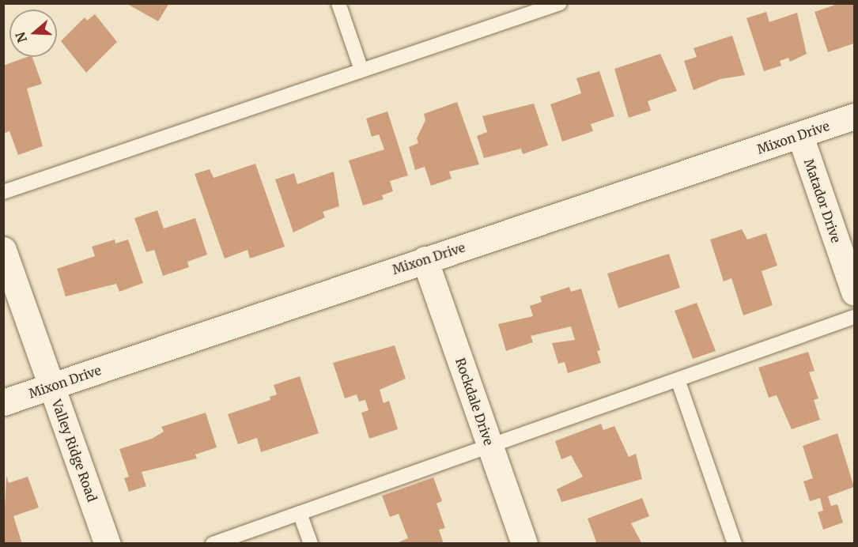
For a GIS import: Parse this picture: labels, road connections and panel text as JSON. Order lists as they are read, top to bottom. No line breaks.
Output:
{"streets":{"street":["Mixon Drive","Matador Drive","Rockdale Drive","Valley Ridge Road"]},"crossings":[["Mixon Drive","Matador Drive"],["Mixon Drive","Rockdale Drive"],["Mixon Drive","Valley Ridge Road"]],"north":"left"}
